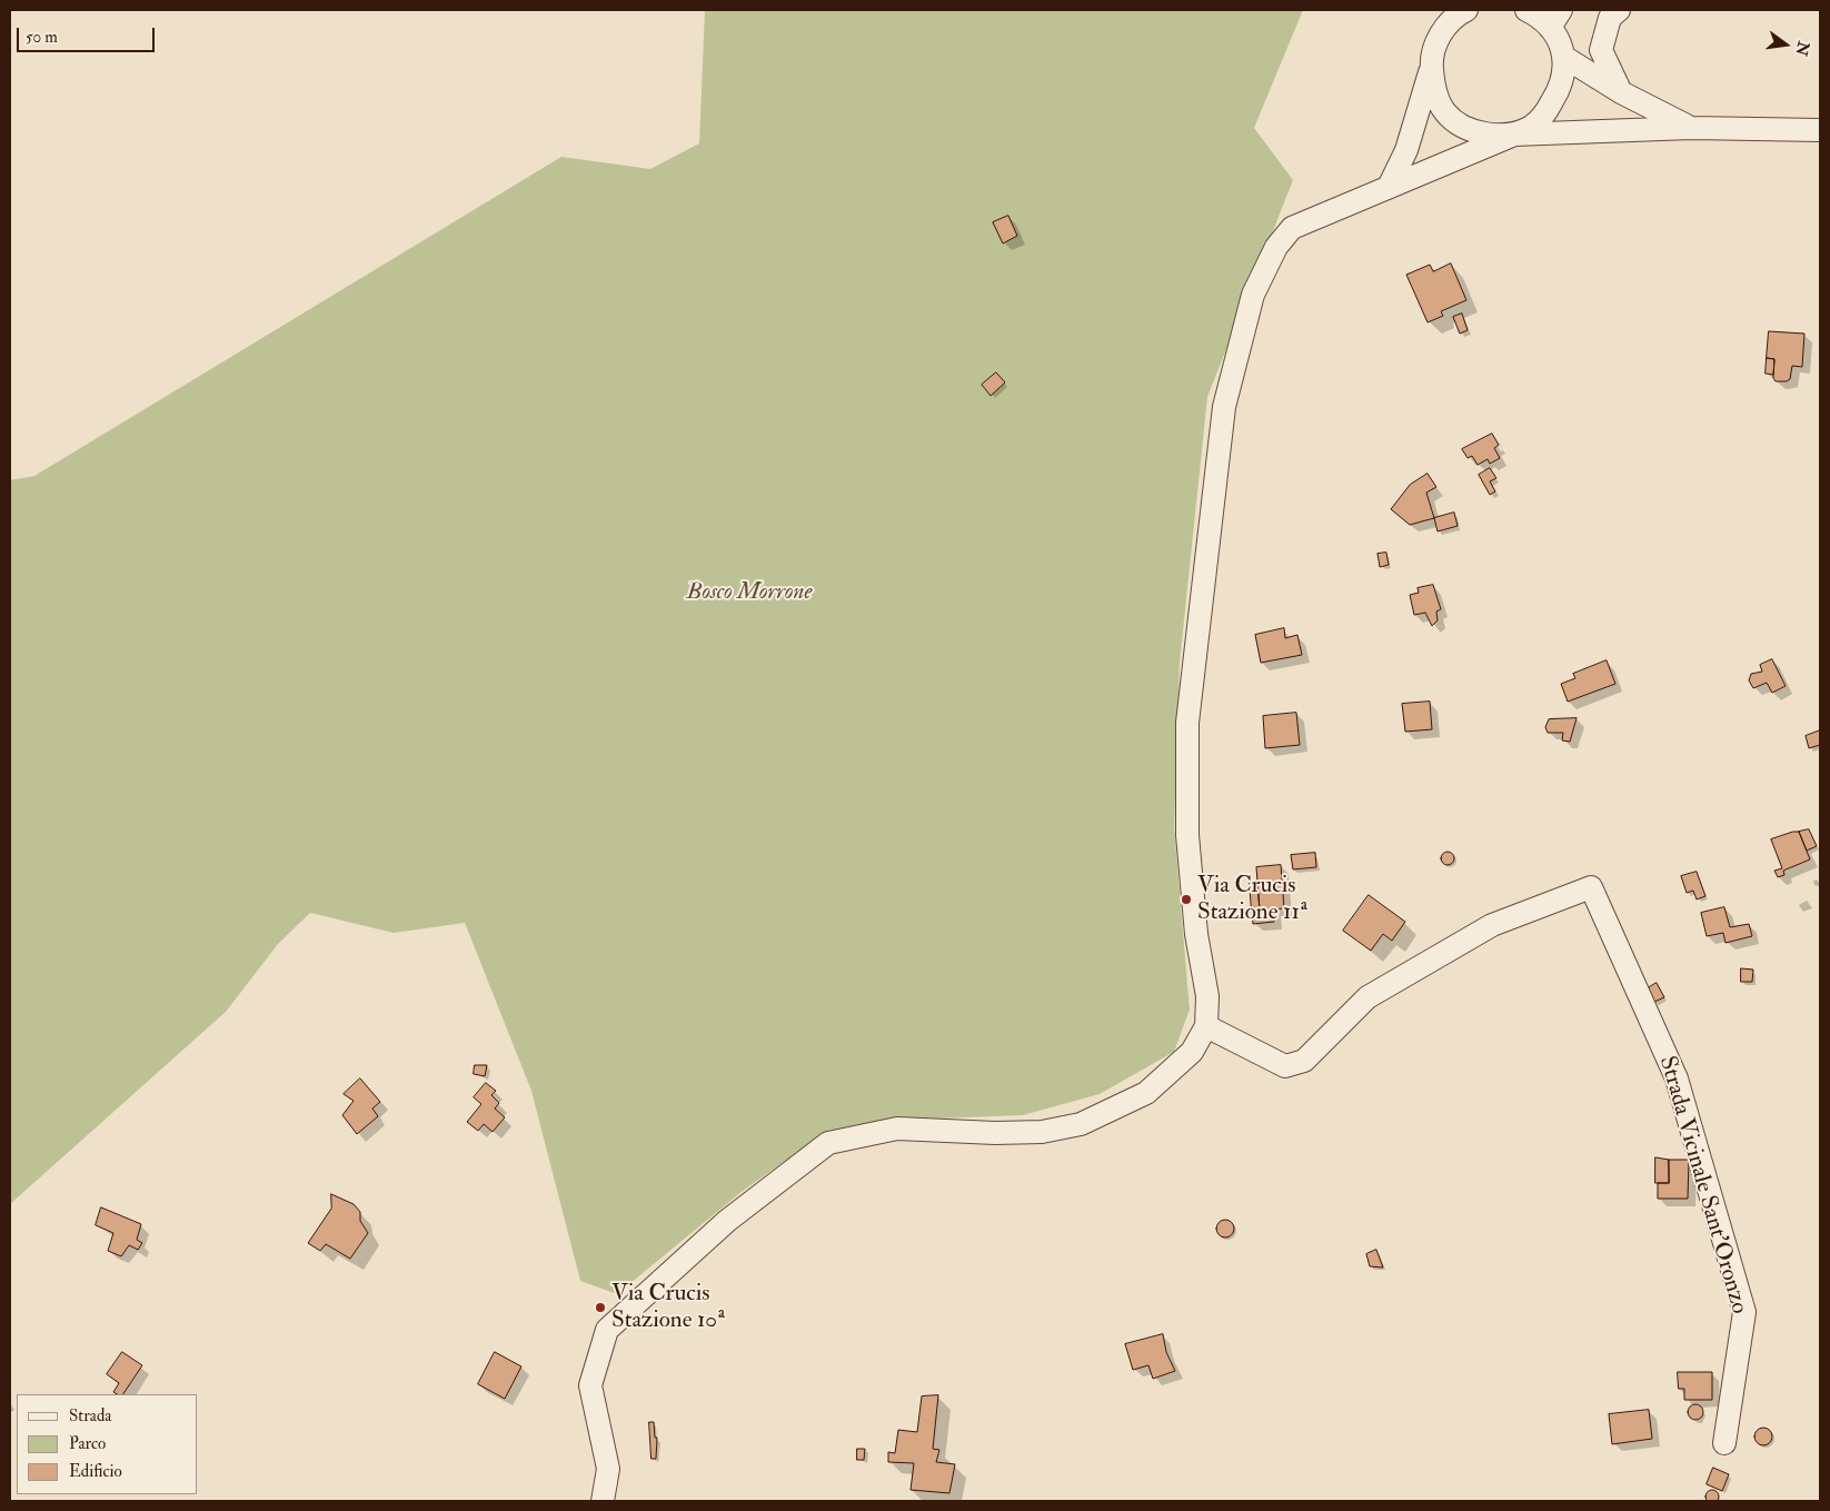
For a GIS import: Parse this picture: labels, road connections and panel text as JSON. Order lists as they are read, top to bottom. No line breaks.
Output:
{"streets":{"street":["Strada Vicinale Sant'Oronzo"]},"parks":["Bosco Morrone"],"places":["Via Crucis Stazione 11ª","Via Crucis Stazione 10ª"],"legend":["Strada","Parco","Edificio"],"scale_bar":"50 m","north":"right"}
